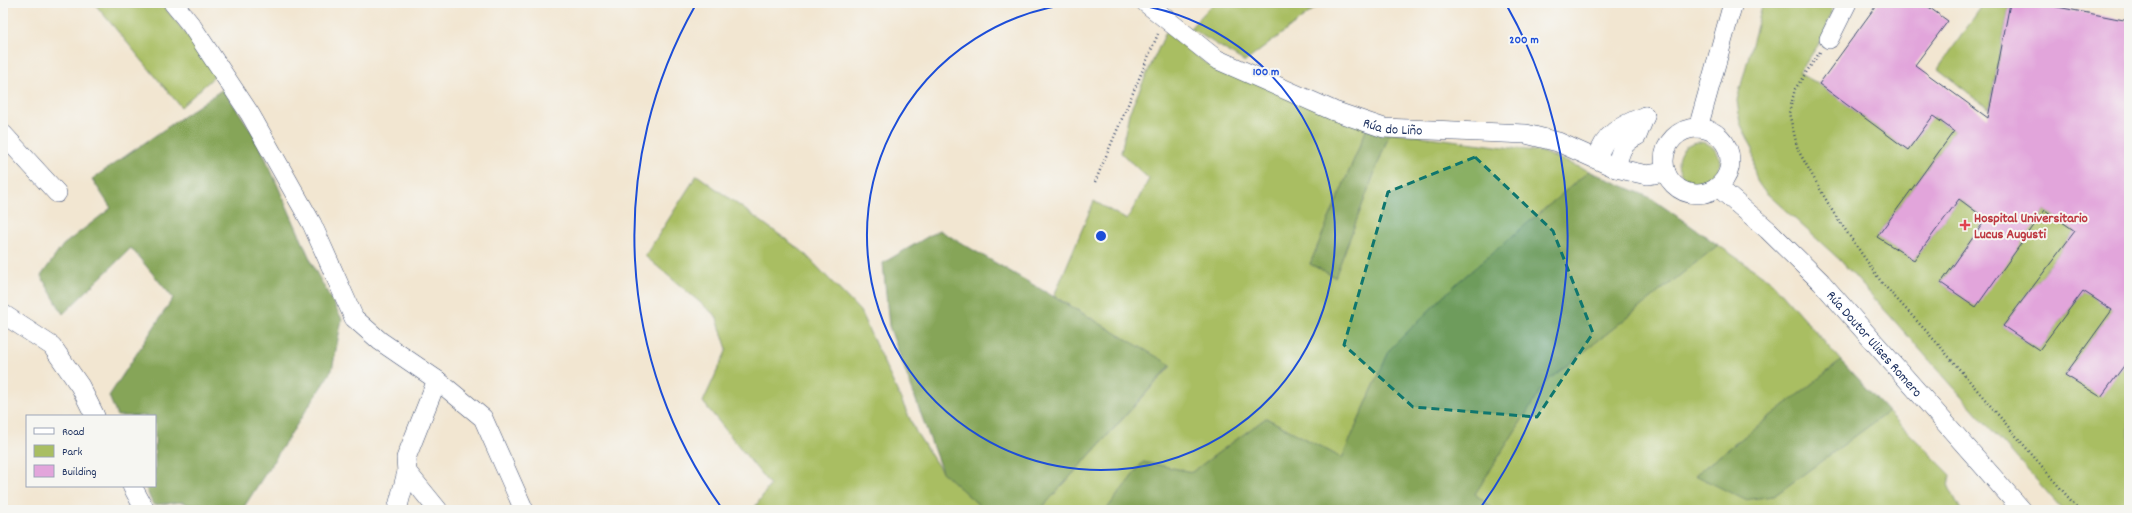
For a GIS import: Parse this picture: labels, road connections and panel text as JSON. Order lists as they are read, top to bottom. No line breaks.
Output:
{"streets":{"street":["Rúa do Liño","Rúa Doutor Ulises Romero"]},"crossings":[["Rúa do Liño","Rúa Doutor Ulises Romero"]],"places":{"health":["Hospital Universitario Lucus Augusti"]},"legend":["Road","Park","Building"],"rings":["200 m","100 m"]}
